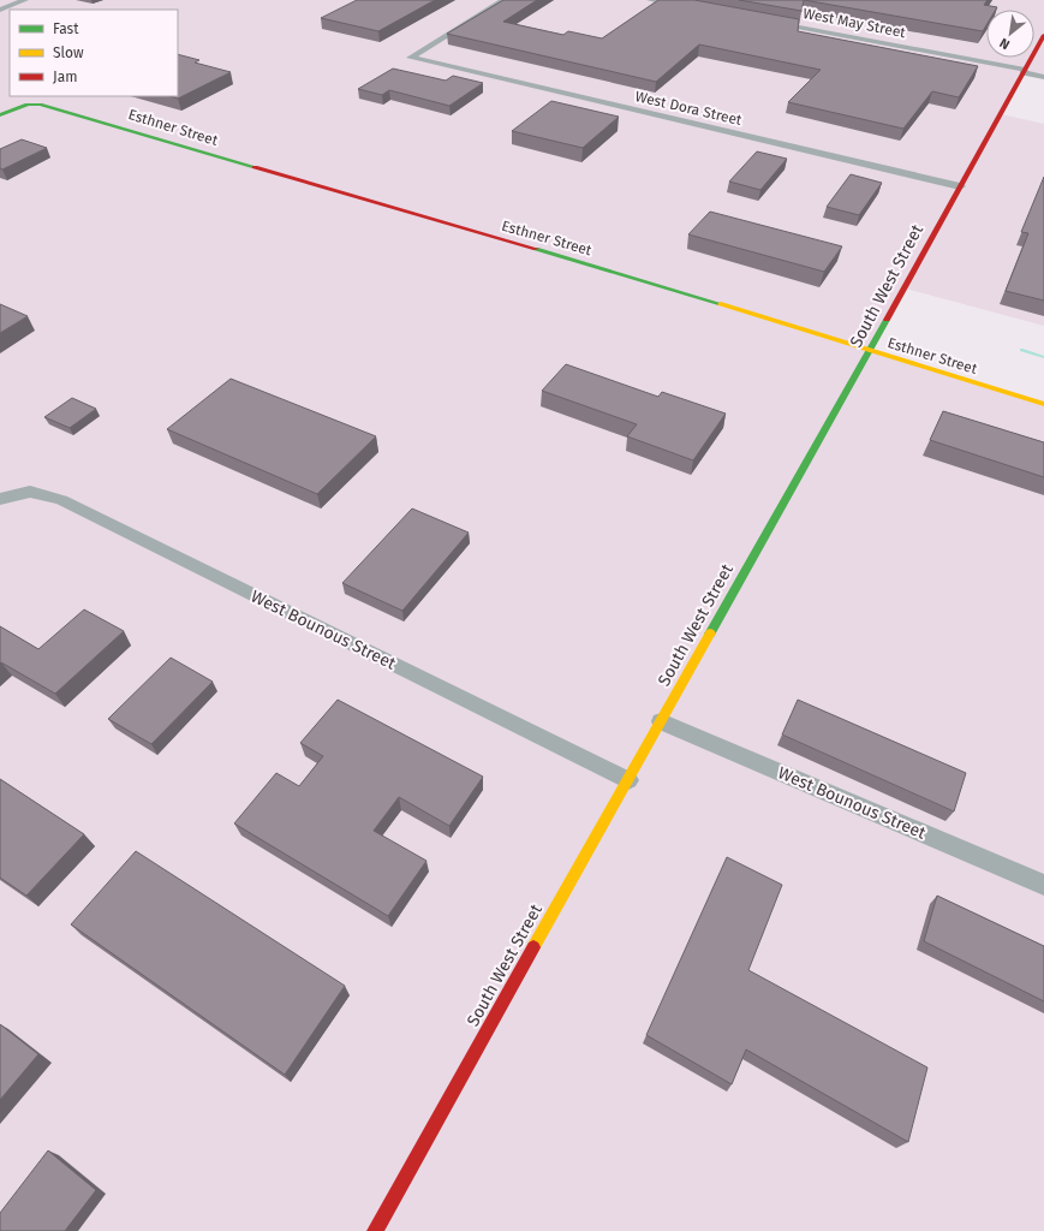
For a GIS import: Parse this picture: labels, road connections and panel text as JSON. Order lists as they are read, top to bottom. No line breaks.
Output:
{"streets":{"main road":["Esthner Street","South West Street"],"street":["West May Street","West Dora Street","West Bounous Street"]},"crossings":[["West May Street","South West Street"],["West Dora Street","South West Street"],["Esthner Street","South West Street"],["South West Street","West Bounous Street"]],"legend":["Fast","Slow","Jam"],"north":"bottom left"}
